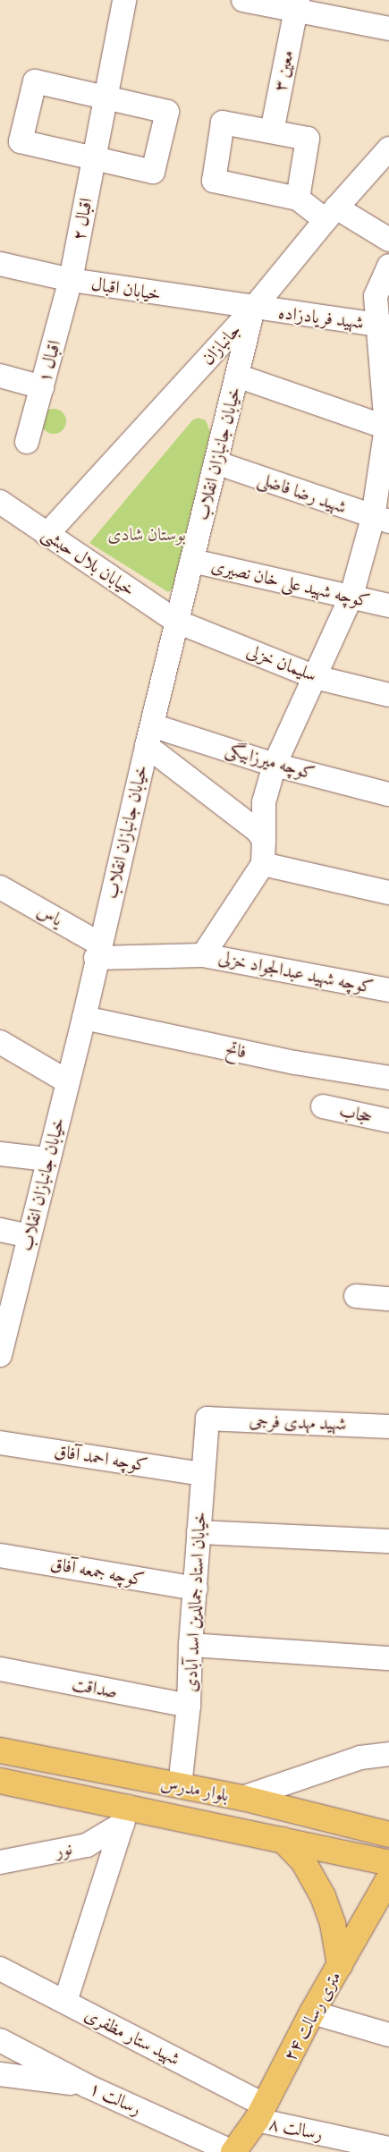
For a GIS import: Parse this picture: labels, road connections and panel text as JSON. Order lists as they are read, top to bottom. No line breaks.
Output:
{"streets":{"main road":["بلوار مدرس","۲۴ متری رسالت"],"street":["معین ۳","اقبال ۲","خیابان اقبال","شهید فریادزاده","جانبازان","اقبال ۱","خیابان جانبازان انقلاب","شهید رضا فاضلی","خیابان بلال حبشی","کوچه شهید علی خان نصیری","سلیمان خزلی","کوچه میرزابیگی","یاس","کوچه شهید عبدالجواد خزلی","فاتح","حجاب","شهید مهدی فرجی","کوچه احمد آفاق","کوچه جمعه آفاق","خیابان استاد جمالدین اسد آبادی","صداقت","نور","شهید ستار مظفری","رسالت ۱","رسالت ۸"]},"crossings":[["اقبال ۲","خیابان اقبال"],["اقبال ۲","اقبال ۱"],["خیابان اقبال","شهید فریادزاده"],["خیابان اقبال","جانبازان"],["خیابان اقبال","اقبال ۱"],["خیابان اقبال","خیابان جانبازان انقلاب"],["شهید فریادزاده","جانبازان"],["شهید فریادزاده","خیابان جانبازان انقلاب"],["جانبازان","خیابان جانبازان انقلاب"],["جانبازان","خیابان بلال حبشی"],["خیابان جانبازان انقلاب","شهید رضا فاضلی"],["خیابان جانبازان انقلاب","خیابان بلال حبشی"],["خیابان جانبازان انقلاب","کوچه شهید علی خان نصیری"],["خیابان جانبازان انقلاب","سلیمان خزلی"],["خیابان جانبازان انقلاب","کوچه میرزابیگی"],["خیابان جانبازان انقلاب","یاس"],["خیابان جانبازان انقلاب","کوچه شهید عبدالجواد خزلی"],["خیابان جانبازان انقلاب","فاتح"],["خیابان بلال حبشی","سلیمان خزلی"],["یاس","کوچه شهید عبدالجواد خزلی"],["شهید مهدی فرجی","خیابان استاد جمالدین اسد آبادی"],["کوچه احمد آفاق","خیابان استاد جمالدین اسد آبادی"],["کوچه جمعه آفاق","خیابان استاد جمالدین اسد آبادی"],["خیابان استاد جمالدین اسد آبادی","صداقت"],["خیابان استاد جمالدین اسد آبادی","بلوار مدرس"],["بلوار مدرس","نور"],["۲۴ متری رسالت","شهید ستار مظفری"],["۲۴ متری رسالت","رسالت ۱"],["۲۴ متری رسالت","رسالت ۸"],["شهید ستار مظفری","رسالت ۸"]],"parks":["بوستان شادی"]}
